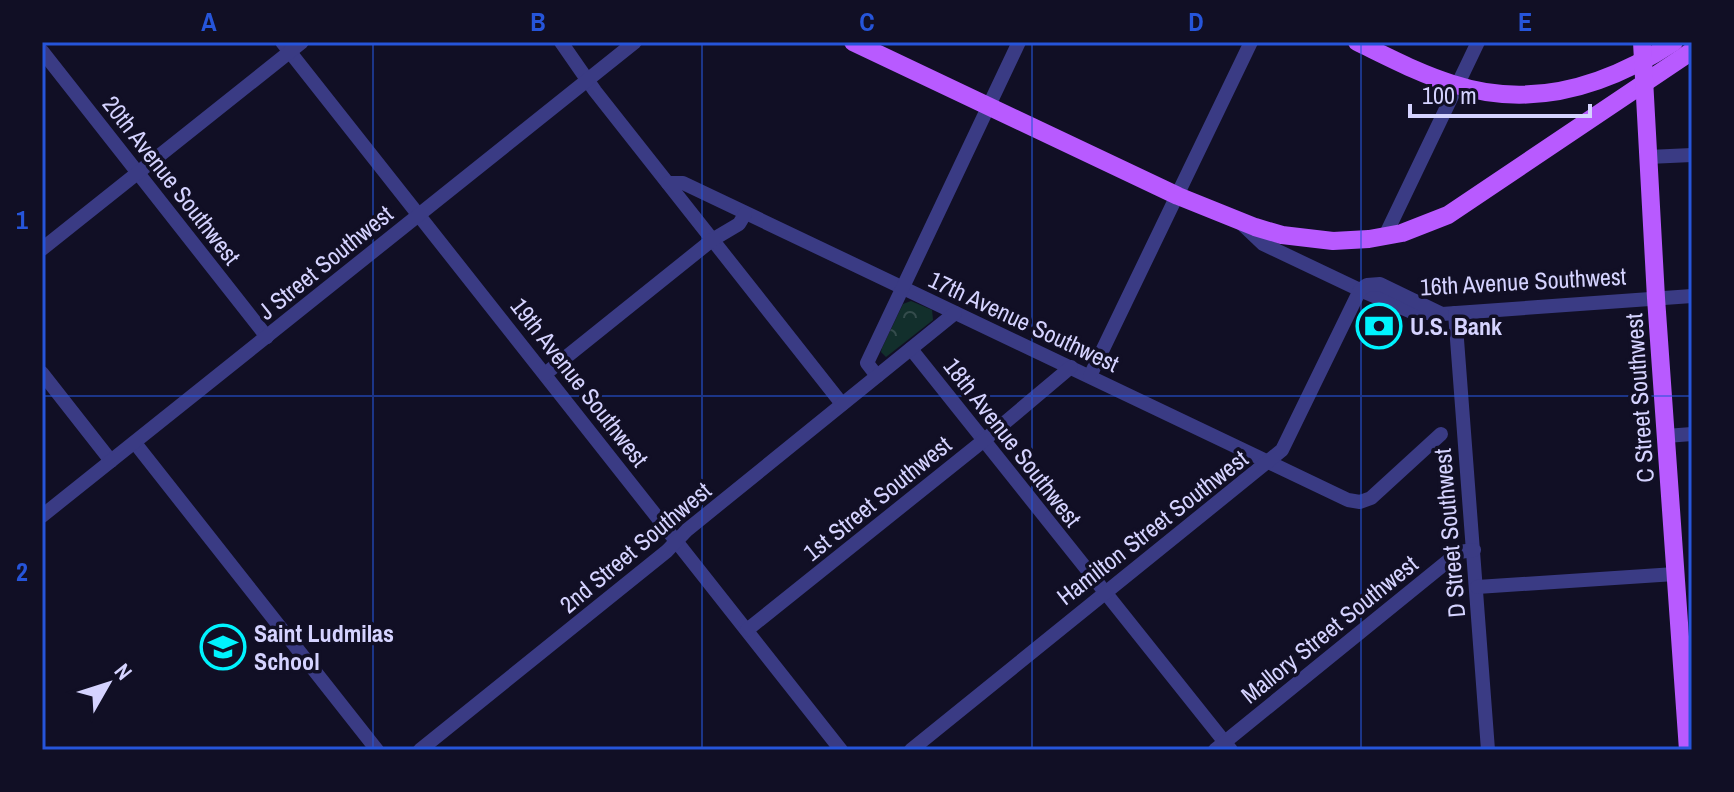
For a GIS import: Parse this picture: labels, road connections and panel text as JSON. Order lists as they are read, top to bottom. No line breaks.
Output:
{"streets":{"main road":["C Street Southwest"],"street":["20th Avenue Southwest","J Street Southwest","16th Avenue Southwest","17th Avenue Southwest","19th Avenue Southwest","18th Avenue Southwest","1st Street Southwest","Hamilton Street Southwest","D Street Southwest","2nd Street Southwest","Mallory Street Southwest"]},"crossings":[["20th Avenue Southwest","J Street Southwest"],["J Street Southwest","19th Avenue Southwest"],["16th Avenue Southwest","C Street Southwest"],["16th Avenue Southwest","Hamilton Street Southwest"],["16th Avenue Southwest","D Street Southwest"],["17th Avenue Southwest","1st Street Southwest"],["17th Avenue Southwest","Hamilton Street Southwest"],["17th Avenue Southwest","2nd Street Southwest"],["19th Avenue Southwest","1st Street Southwest"],["19th Avenue Southwest","2nd Street Southwest"],["18th Avenue Southwest","1st Street Southwest"],["18th Avenue Southwest","Hamilton Street Southwest"],["18th Avenue Southwest","2nd Street Southwest"],["18th Avenue Southwest","Mallory Street Southwest"],["D Street Southwest","Mallory Street Southwest"]],"places":{"bank":["U.S. Bank"],"school or university":["Saint Ludmilas School"]},"scale_bar":"100 m","north":"top right","grid":{"columns":["A","B","C","D","E"],"rows":["1","2"]}}
